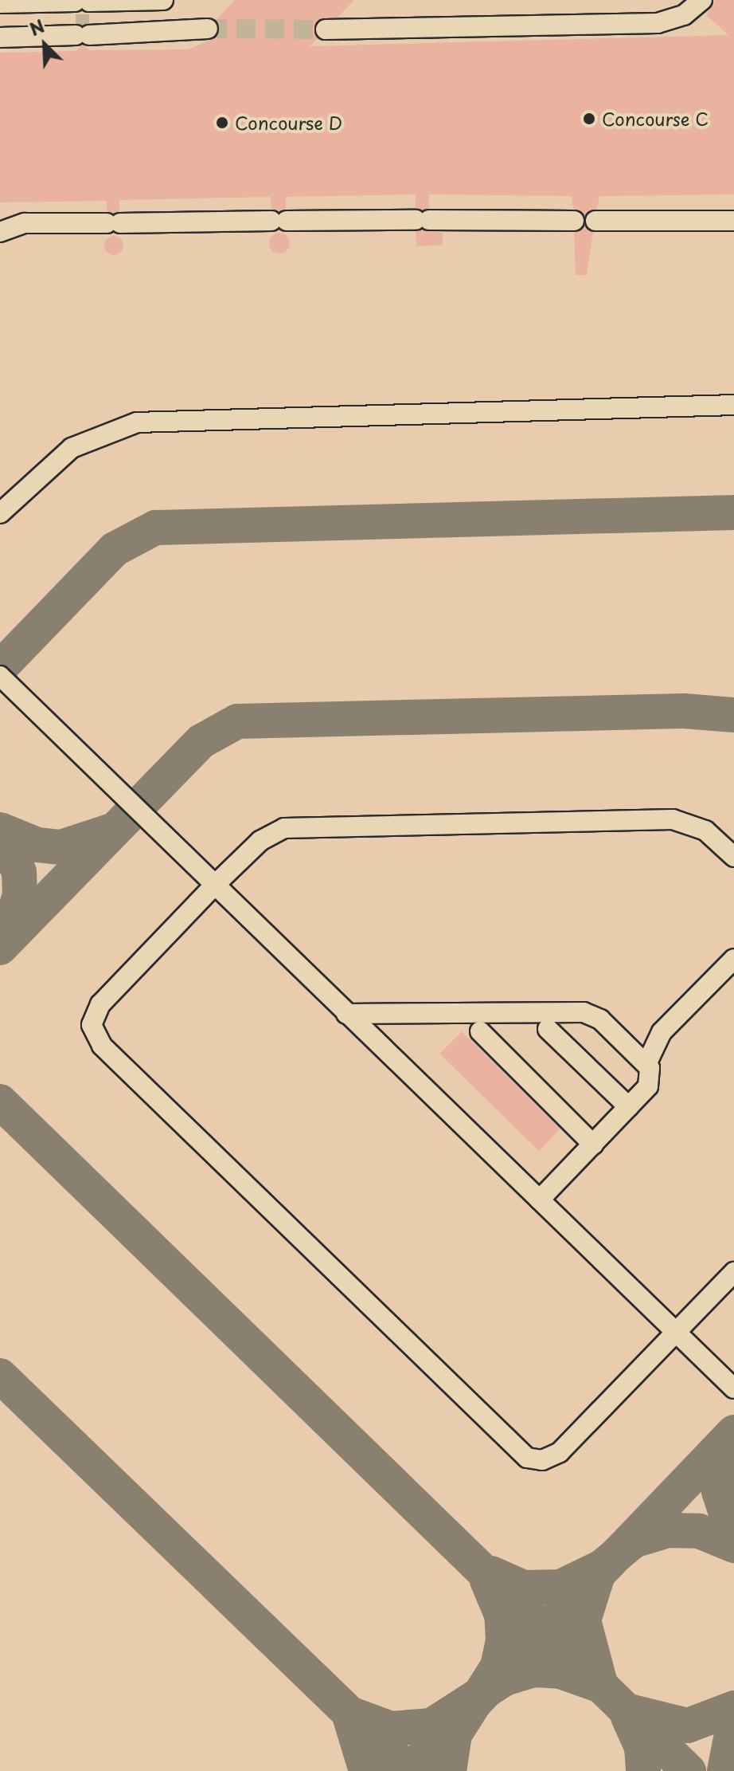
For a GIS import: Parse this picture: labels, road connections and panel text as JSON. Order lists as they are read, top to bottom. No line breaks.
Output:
{"places":["Concourse C","Concourse D"],"north":"top left"}
